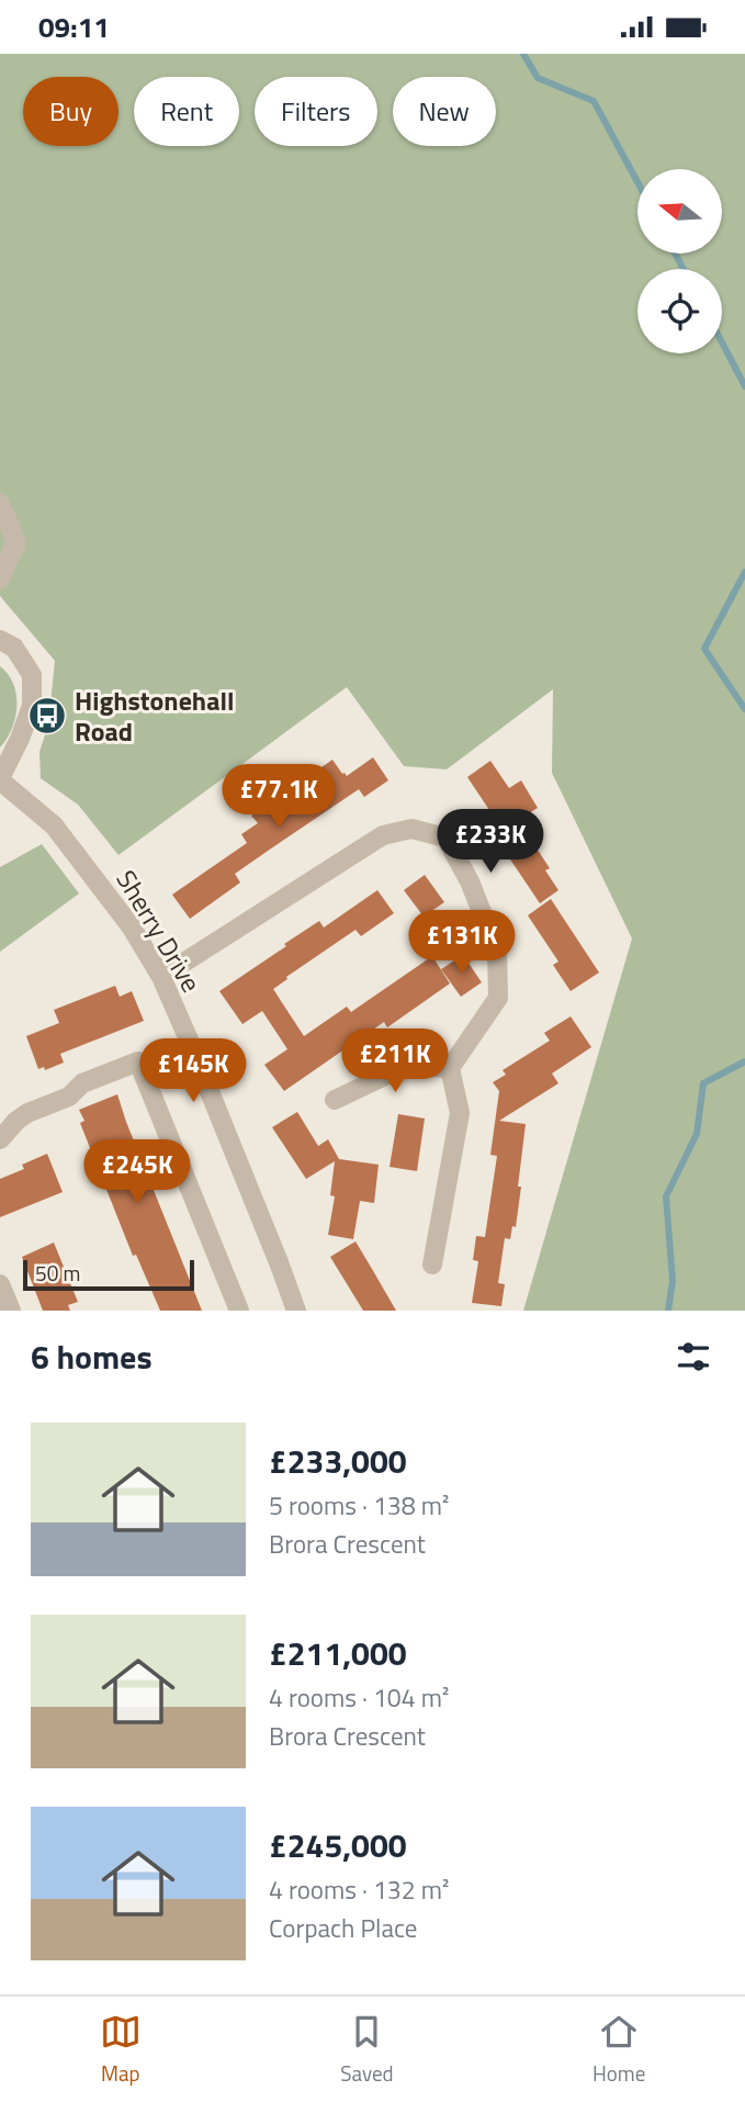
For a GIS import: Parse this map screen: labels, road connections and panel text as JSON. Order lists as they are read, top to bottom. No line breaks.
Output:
{"streets":{"street":["Sherry Drive"]},"places":{"bus stop":["Highstonehall Road"]},"scale_bar":"50 m","north":"left","page":{"status":"09:11","chip":["Buy","Rent","Filters","New"],"price":["£77.1K","£233K","£131K","£211K","£145K","£245K"],"scale":"50 m","heading":"6 homes","list":[{"name":"£233,000","note":"5 rooms · 138 m² · Brora Crescent"},{"name":"£211,000","note":"4 rooms · 104 m² · Brora Crescent"},{"name":"£245,000","note":"4 rooms · 132 m² · Corpach Place"}],"tabs":["Map","Saved","Home"]}}
